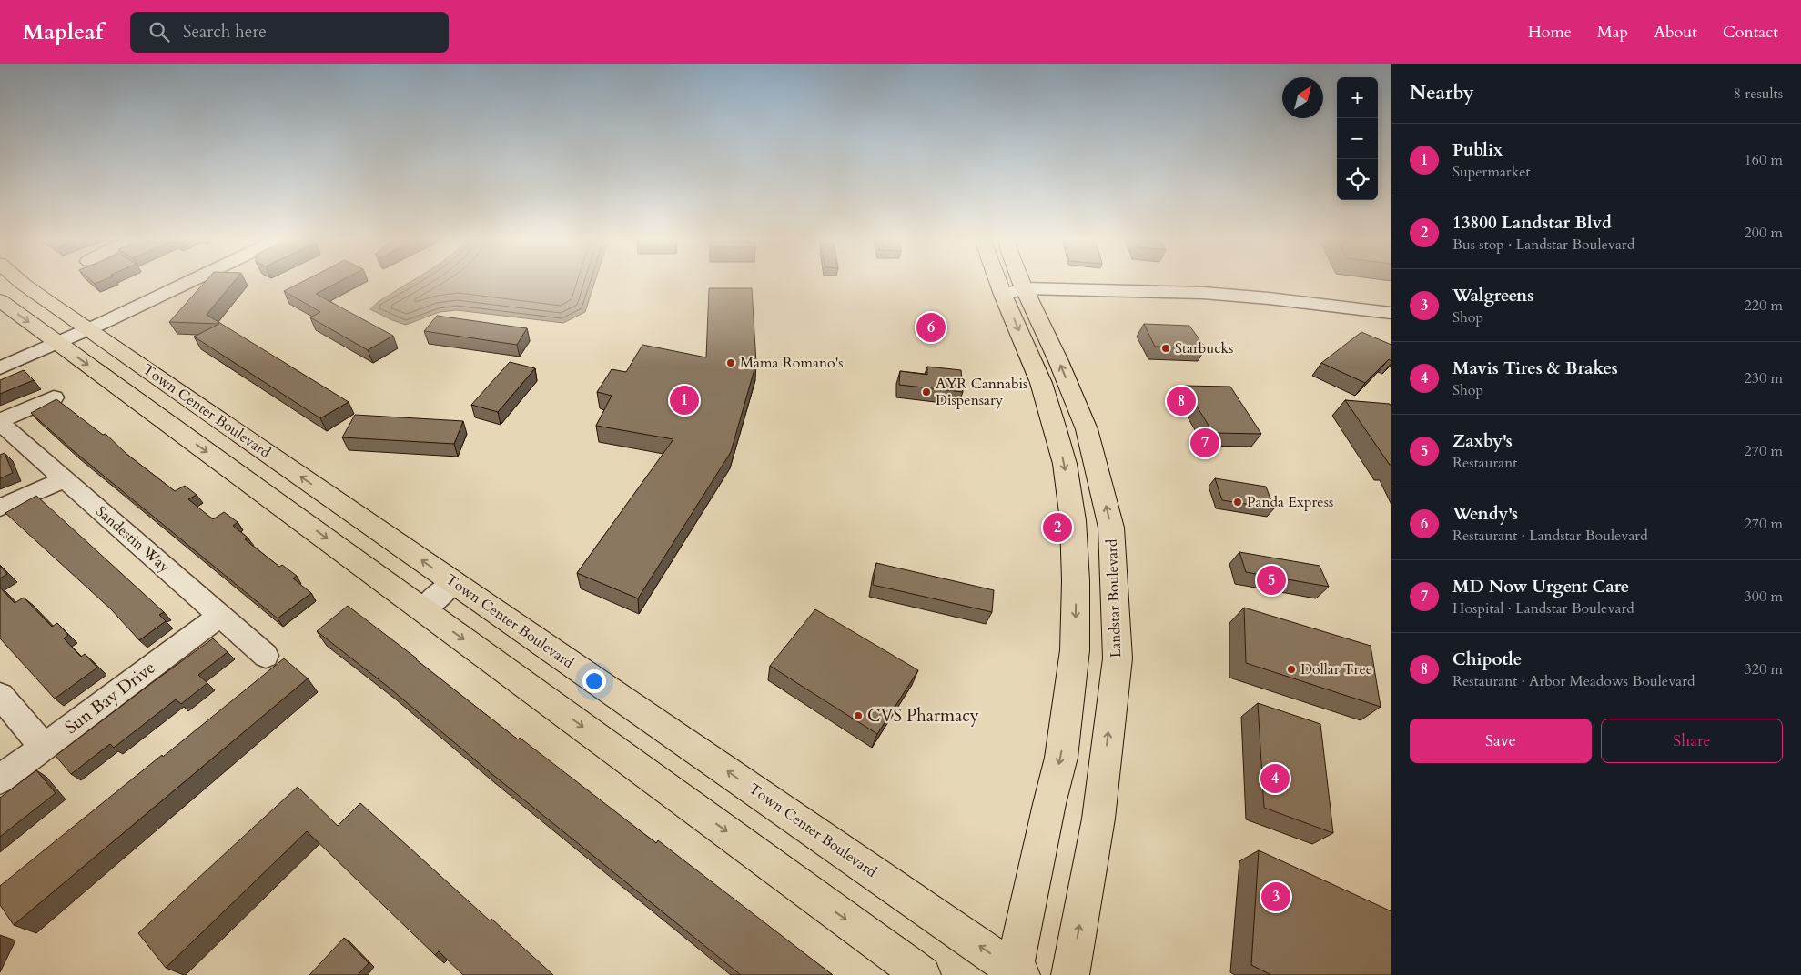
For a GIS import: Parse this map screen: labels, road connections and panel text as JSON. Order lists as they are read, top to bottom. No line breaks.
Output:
{"streets":{"main road":["Town Center Boulevard","Landstar Boulevard"],"street":["Sandestin Way","Sun Bay Drive"]},"crossings":[["Town Center Boulevard","Landstar Boulevard"],["Sandestin Way","Sun Bay Drive"]],"places":["Starbucks","Mama Romano's","AYR Cannabis Dispensary","Panda Express","Dollar Tree","CVS Pharmacy"],"north":"top right","page":{"header":"Mapleaf","search":"Search here","nav":["Home","Map","About","Contact"],"heading":["Nearby","8 results"],"map_buttons":["+","−"],"list":[{"mark":"1","name":"Publix","note":"Supermarket","value":"160 m"},{"mark":"2","name":"13800 Landstar Blvd","note":"Bus stop · Landstar Boulevard","value":"200 m"},{"mark":"3","name":"Walgreens","note":"Shop","value":"220 m"},{"mark":"4","name":"Mavis Tires & Brakes","note":"Shop","value":"230 m"},{"mark":"5","name":"Zaxby's","note":"Restaurant","value":"270 m"},{"mark":"6","name":"Wendy's","note":"Restaurant · Landstar Boulevard","value":"270 m"},{"mark":"7","name":"MD Now Urgent Care","note":"Hospital · Landstar Boulevard","value":"300 m"},{"mark":"8","name":"Chipotle","note":"Restaurant · Arbor Meadows Boulevard","value":"320 m"}],"pins":["6","1","8","7","2","5","4","3"],"buttons":["Save","Share"]}}
